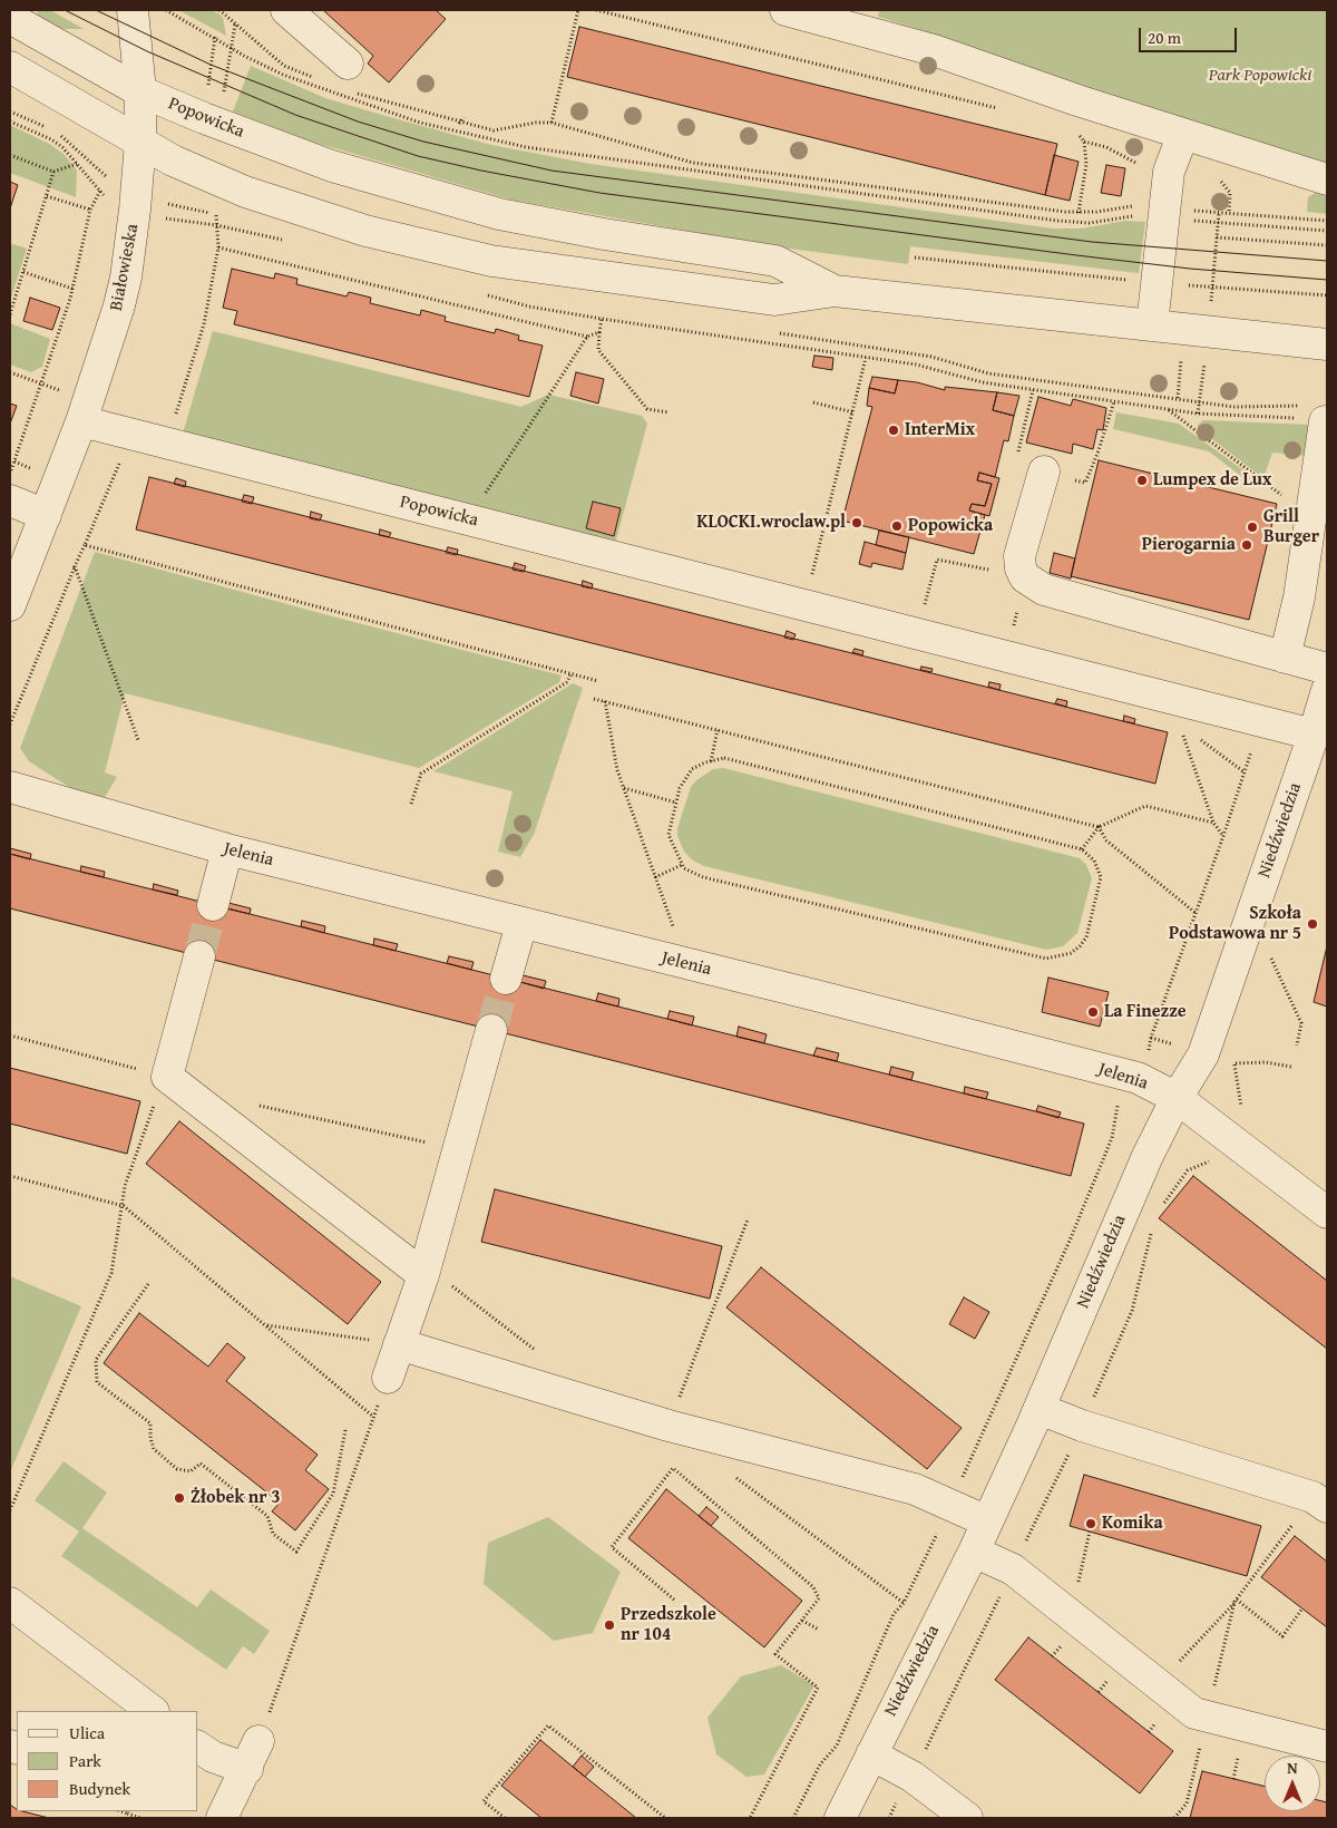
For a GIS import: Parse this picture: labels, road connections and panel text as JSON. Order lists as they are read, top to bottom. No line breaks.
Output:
{"streets":{"street":["Popowicka","Białowieska","Niedźwiedzia","Jelenia"]},"crossings":[["Popowicka","Białowieska"],["Popowicka","Niedźwiedzia"],["Niedźwiedzia","Jelenia"]],"parks":["Park Popowicki"],"places":["InterMix","Lumpex de Lux","KLOCKI.wroclaw.pl","Popowicka","Grill Burger","Pierogarnia","Szkoła Podstawowa nr 5","La Finezze","Żłobek nr 3","Komika","Przedszkole nr 104"],"legend":["Ulica","Park","Budynek"],"scale_bar":"20 m","north":"top"}
